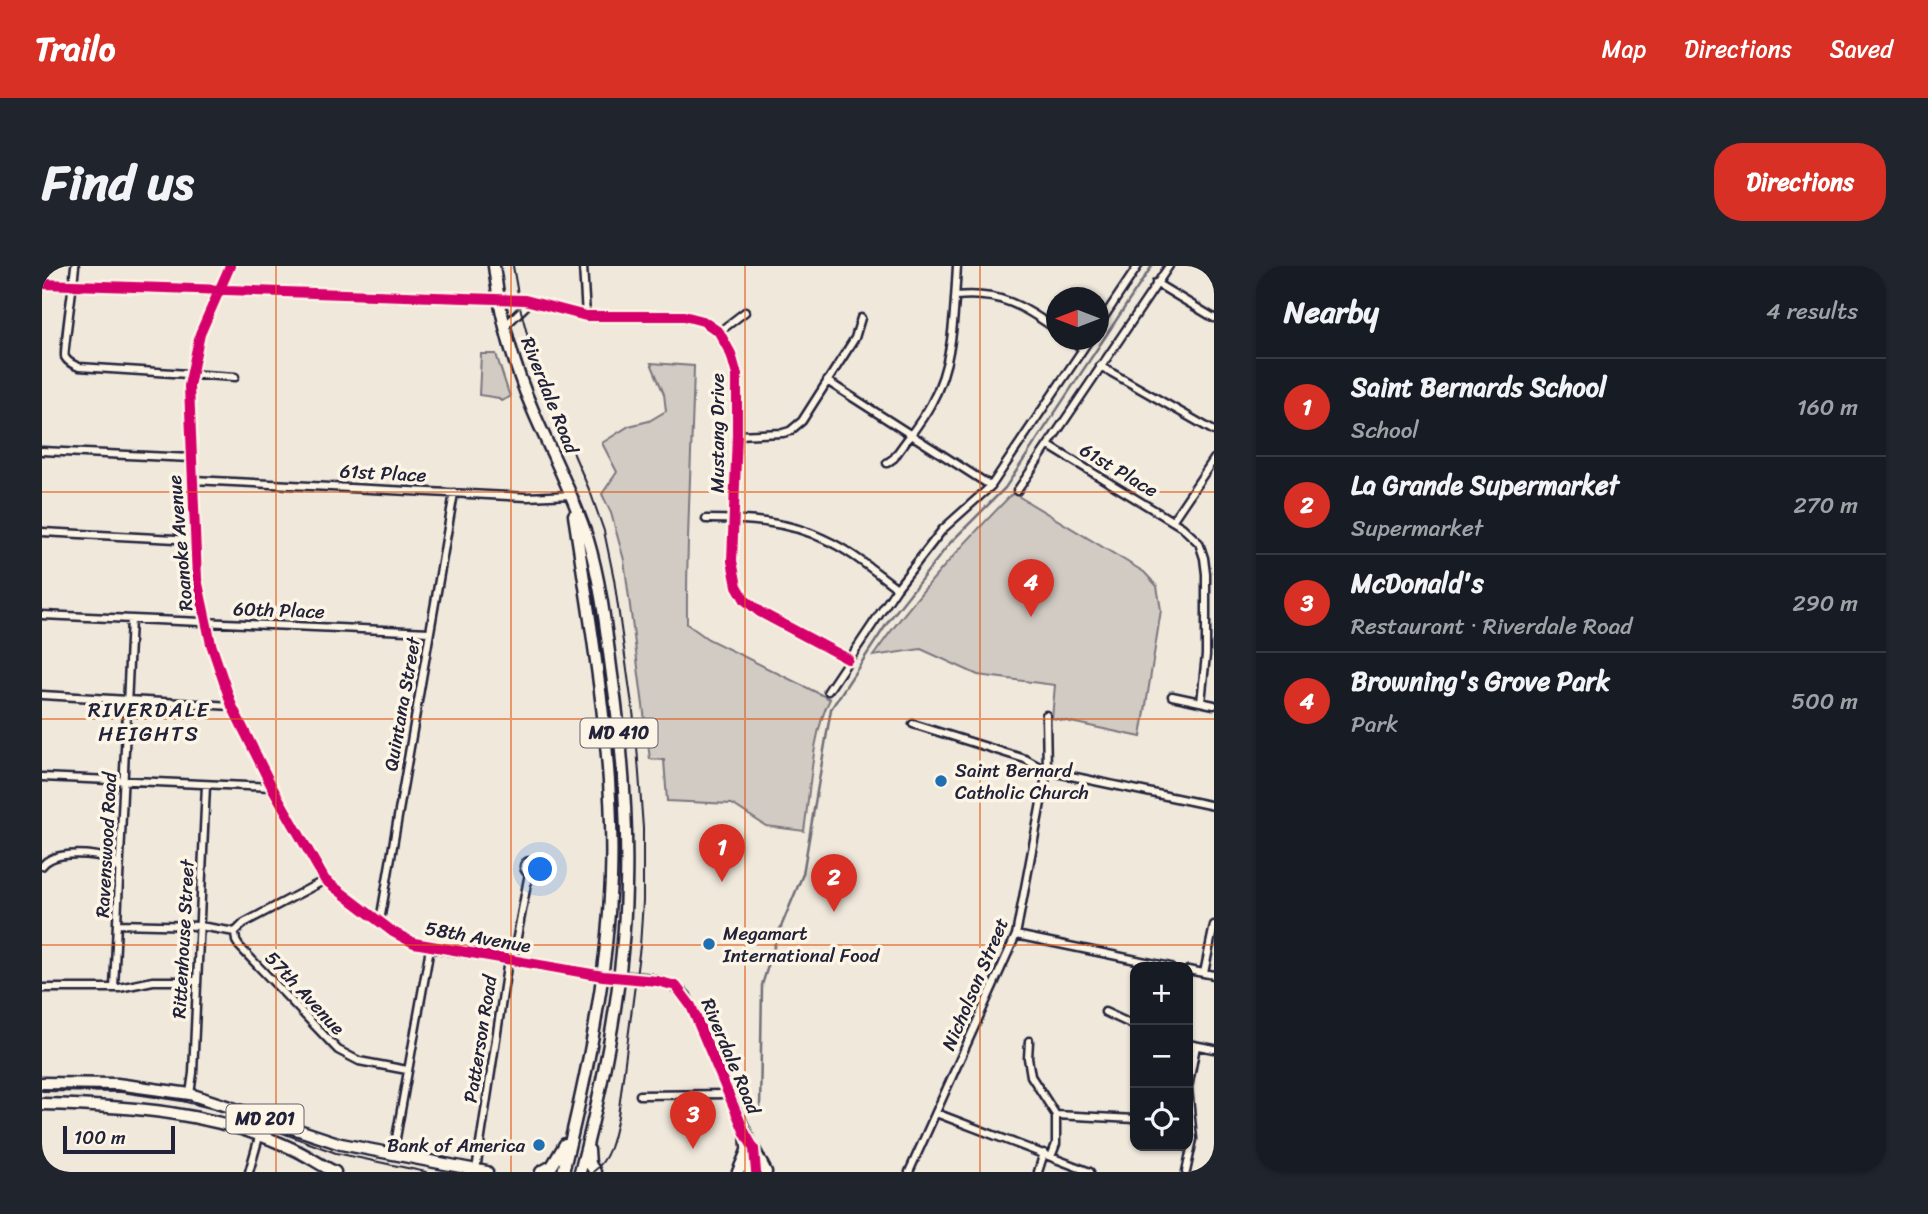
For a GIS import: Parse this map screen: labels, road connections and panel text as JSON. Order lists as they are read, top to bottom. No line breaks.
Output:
{"streets":{"main road":["Riverdale Road","MD 410","MD 201"],"street":["Mustang Drive","61st Place","Roanoke Avenue","60th Place","Quintana Street","Ravenswood Road","58th Avenue","Rittenhouse Street","Nicholson Street","57th Avenue","Patterson Road"]},"crossings":[["Riverdale Road","61st Place"],["Riverdale Road","MD 410"],["Riverdale Road","58th Avenue"],["61st Place","Roanoke Avenue"],["61st Place","Quintana Street"],["Roanoke Avenue","60th Place"],["Roanoke Avenue","58th Avenue"],["60th Place","Quintana Street"],["60th Place","Ravenswood Road"],["Quintana Street","58th Avenue"],["MD 410","58th Avenue"],["58th Avenue","Patterson Road"],["Rittenhouse Street","MD 201"],["Patterson Road","MD 201"]],"districts":["RIVERDALE HEIGHTS"],"places":["Saint Bernard Catholic Church","Megamart International Food","Bank of America"],"scale_bar":"100 m","north":"left","page":{"header":"Trailo","nav":["Map","Directions","Saved"],"title":"Find us","buttons":"Directions","heading":["Nearby","4 results"],"list":[{"mark":"1","name":"Saint Bernards School","note":"School","value":"160 m"},{"mark":"2","name":"La Grande Supermarket","note":"Supermarket","value":"270 m"},{"mark":"3","name":"McDonald's","note":"Restaurant · Riverdale Road","value":"290 m"},{"mark":"4","name":"Browning's Grove Park","note":"Park","value":"500 m"}],"pins":["4","1","2","3"],"map_buttons":["+","−"],"scale":"100 m"}}
